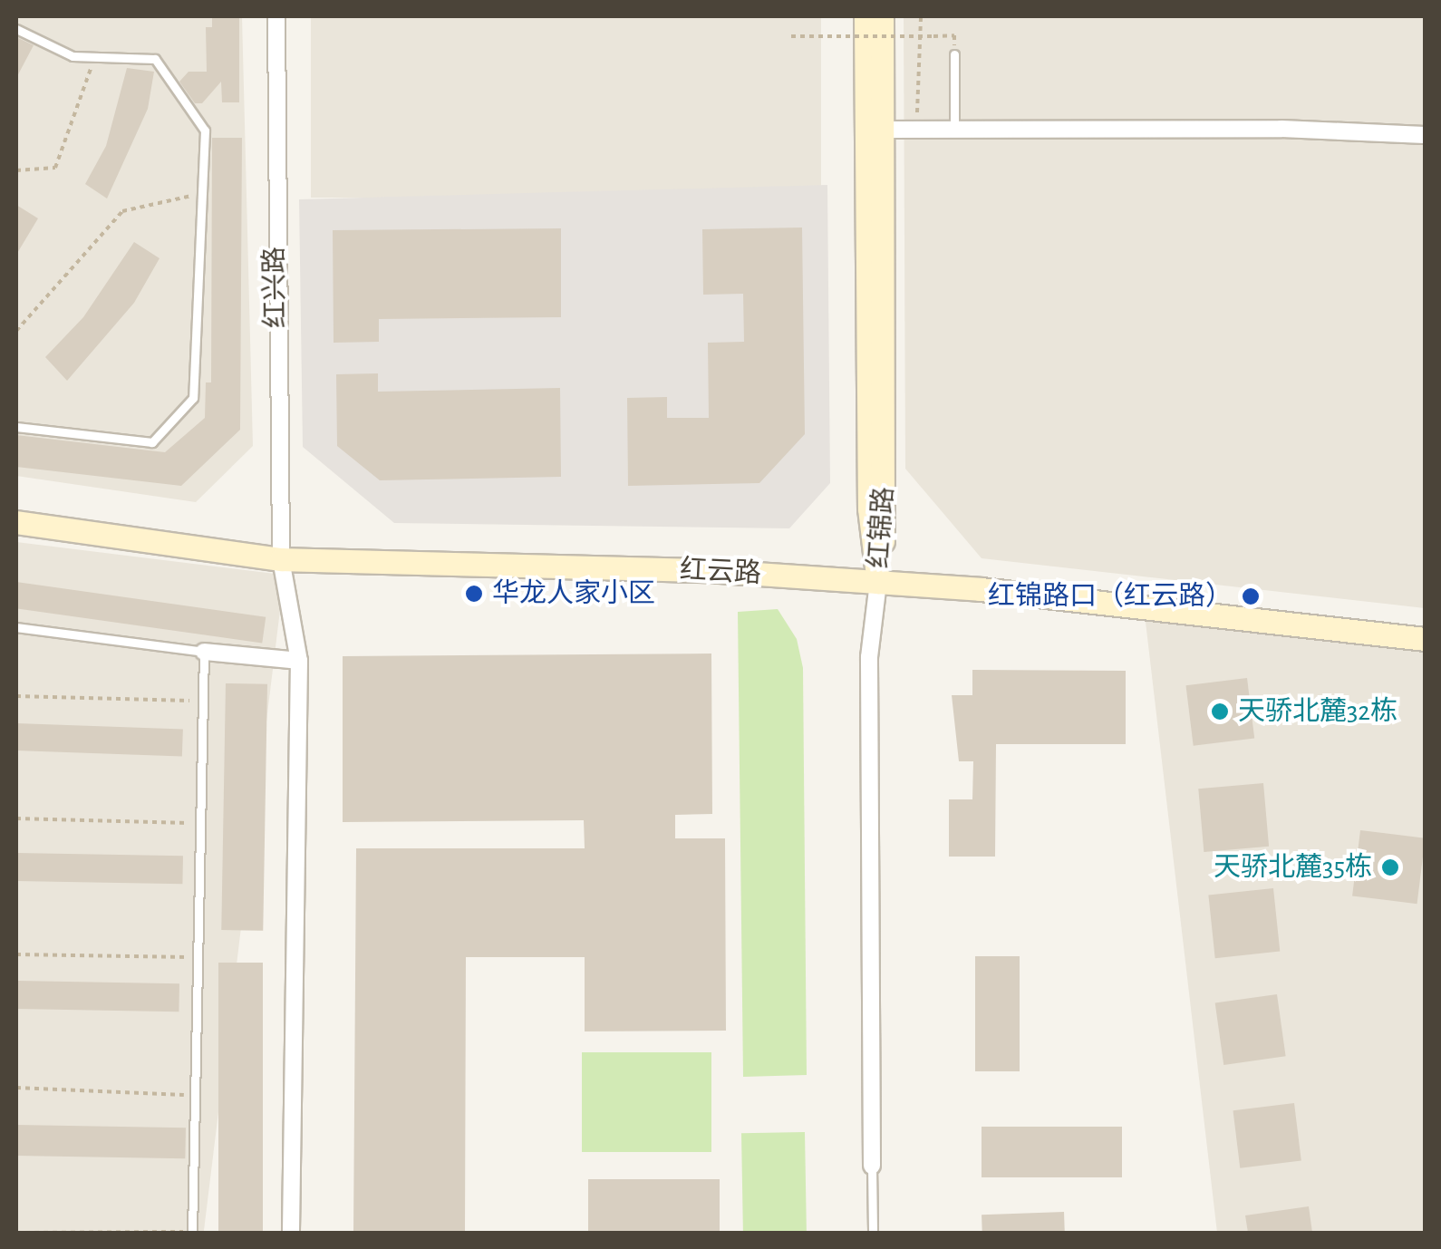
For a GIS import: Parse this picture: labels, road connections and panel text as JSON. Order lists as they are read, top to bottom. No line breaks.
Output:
{"streets":{"street":["红兴路","红锦路","红云路"]},"crossings":[["红兴路","红云路"],["红锦路","红云路"]],"places":["华龙人家小区","红锦路口（红云路）","天骄北麓32栋","天骄北麓35栋"]}
